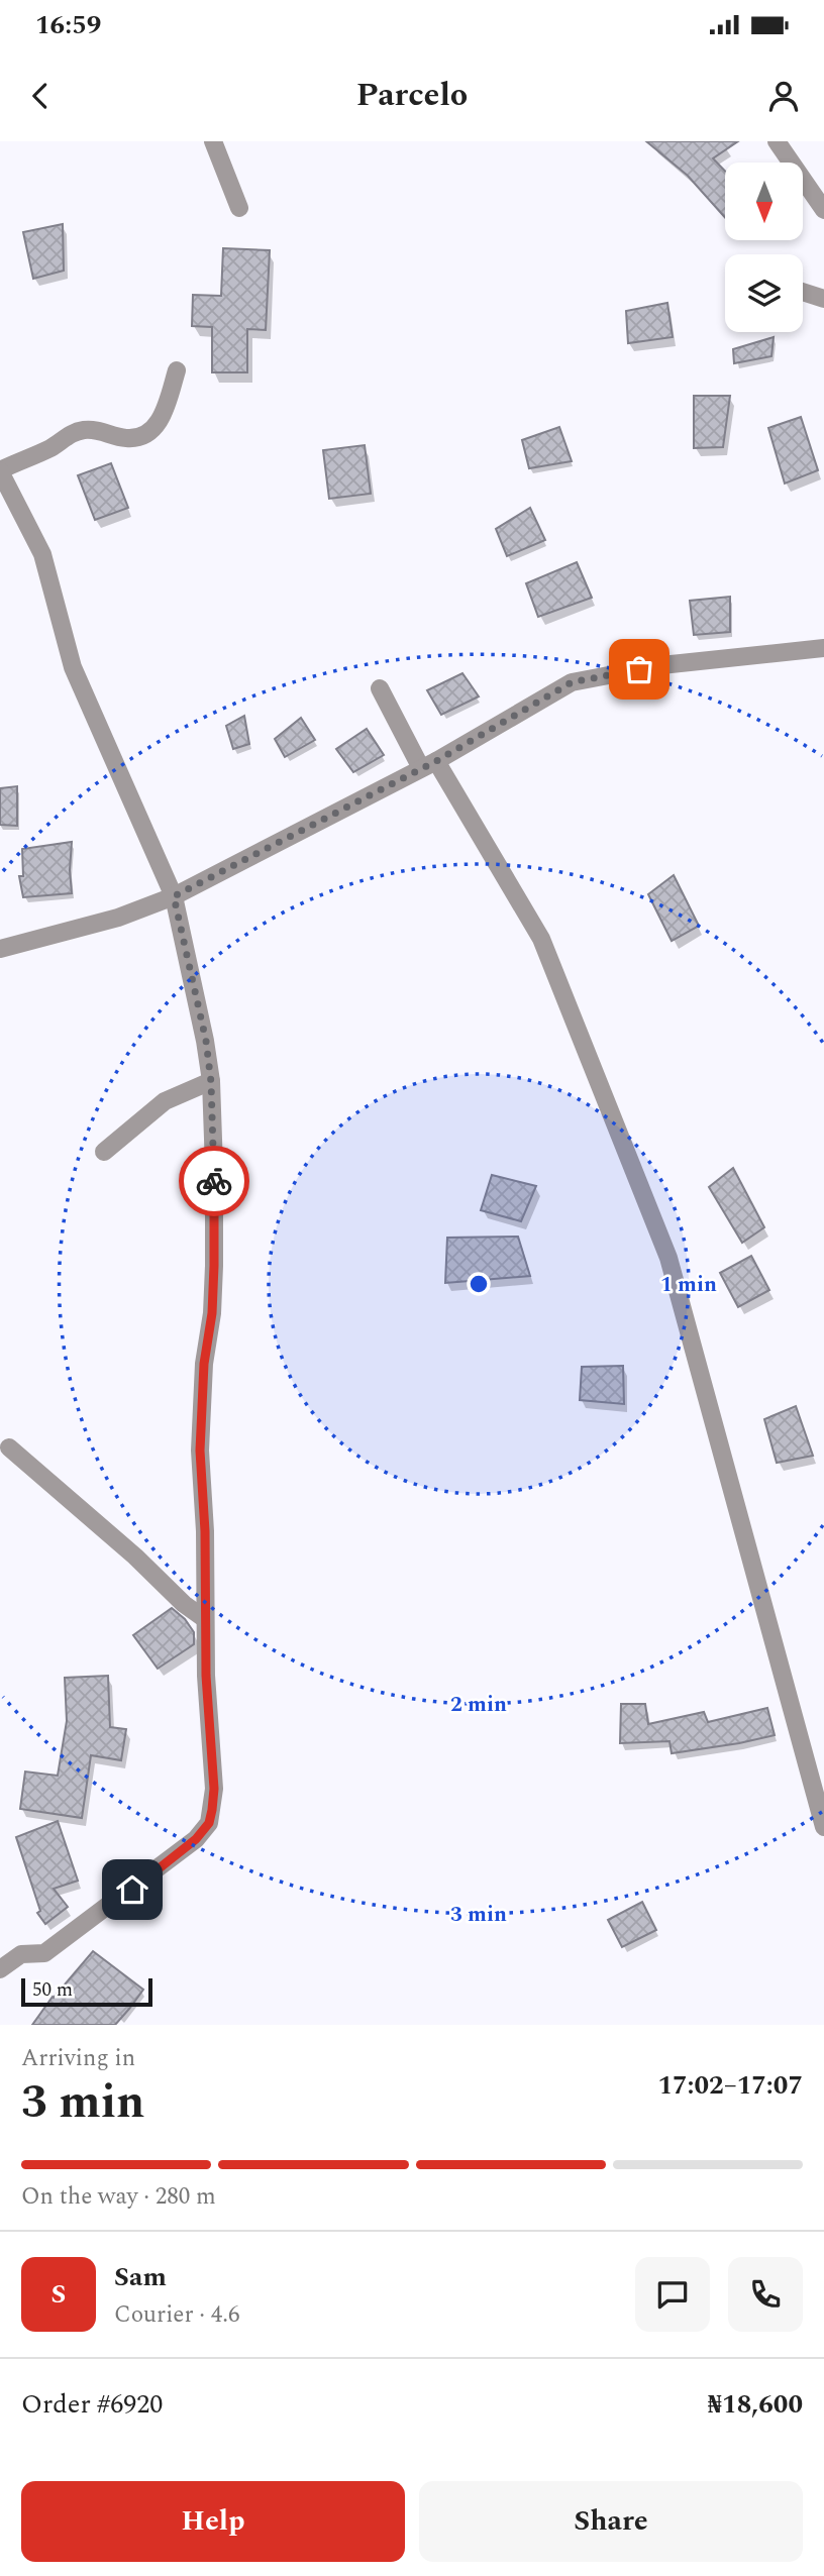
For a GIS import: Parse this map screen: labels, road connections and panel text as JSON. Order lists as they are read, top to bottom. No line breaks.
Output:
{"scale_bar":"50 m","north":"bottom","page":{"status":"16:59","header":"Parcelo","scale":"50 m","heading":["3 min","Arriving in","17:02–17:07"],"panel":["Sam","Courier · 4.6","Order #6920","₦18,600"],"bar":"On the way · 280 m","round":"S","buttons":["Help","Share"]},"rings":["1 min","2 min","3 min"]}
